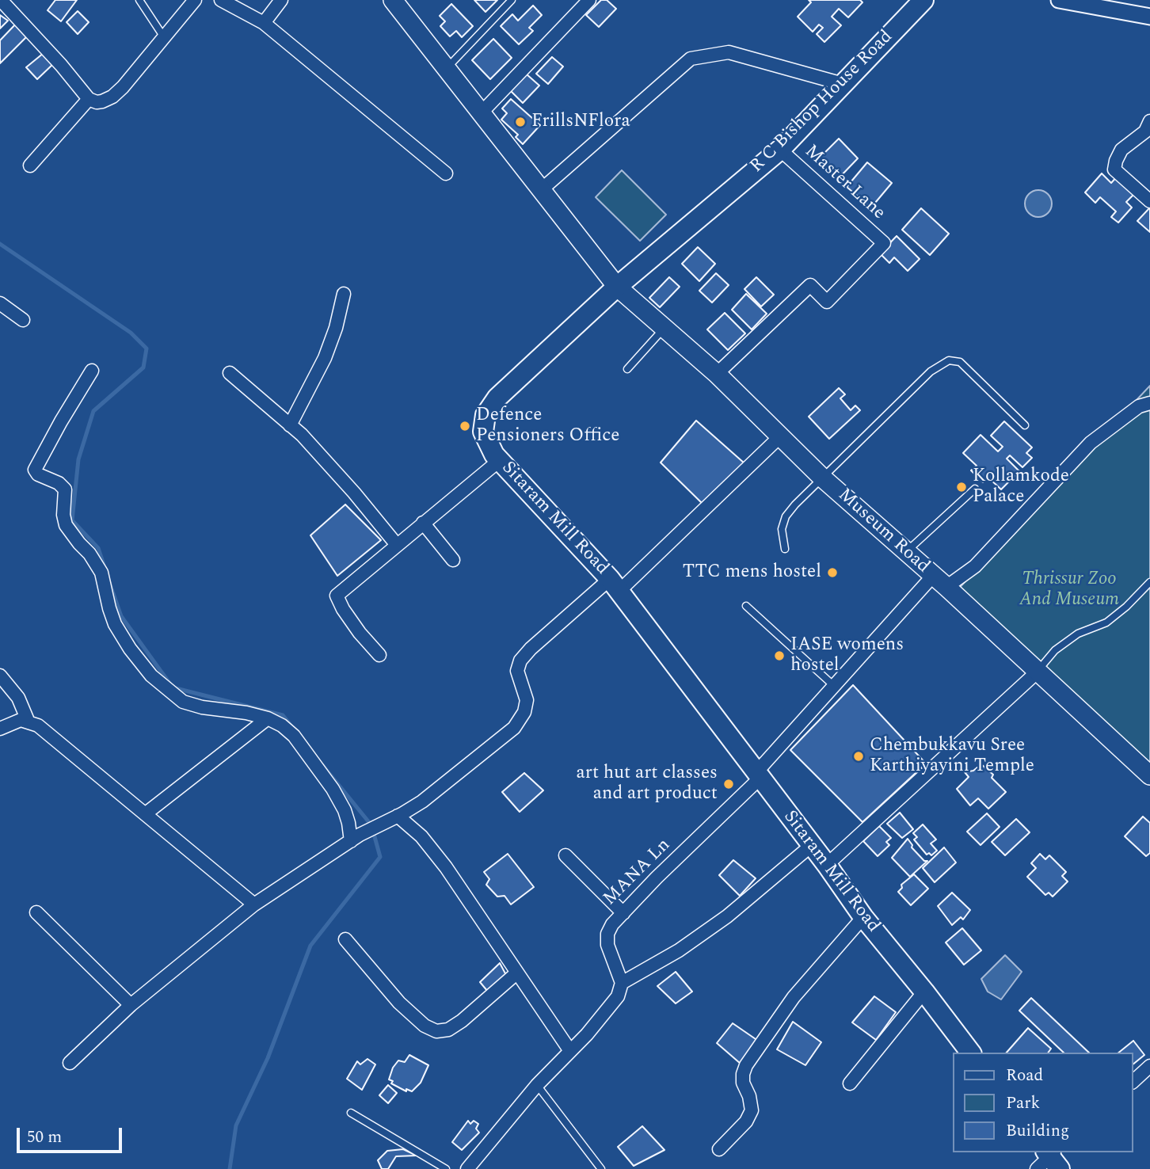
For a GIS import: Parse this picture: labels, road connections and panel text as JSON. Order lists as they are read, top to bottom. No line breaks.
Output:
{"streets":{"main road":["R C Bishop House Road","Sitaram Mill Road","Museum Road"],"street":["Master Lane","MANA Ln"]},"crossings":[["R C Bishop House Road","Master Lane"],["R C Bishop House Road","Sitaram Mill Road"],["R C Bishop House Road","Museum Road"],["Master Lane","Museum Road"],["Sitaram Mill Road","Museum Road"],["Sitaram Mill Road","MANA Ln"],["Museum Road","MANA Ln"]],"parks":["Thrissur Zoo And Museum"],"places":["FrillsNFlora","Defence Pensioners Office","Kollamkode Palace","TTC mens hostel","IASE womens hostel","Chembukkavu Sree Karthiyayini Temple","art hut art classes and art product"],"legend":["Road","Park","Building"],"scale_bar":"50 m"}
